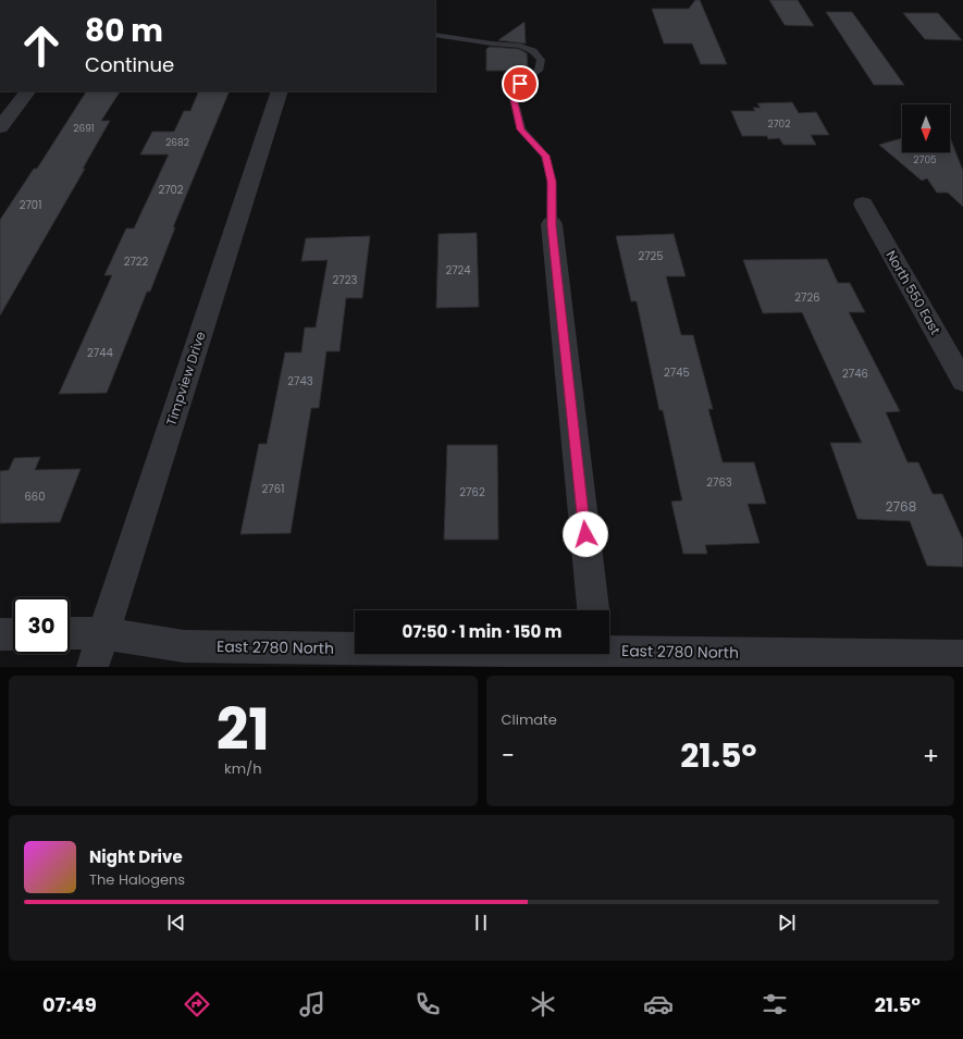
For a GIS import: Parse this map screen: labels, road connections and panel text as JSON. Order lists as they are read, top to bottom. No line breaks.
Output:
{"streets":{"street":["North 550 East","Timpview Drive","East 2780 North"]},"crossings":[["Timpview Drive","East 2780 North"]],"house_numbers":["2702","2691","2682","2705","2702","2701","2725","2722","2724","2723","2726","2744","2745","2746","2743","2763","2761","2762","660","2768"],"north":"bottom","page":{"turn":["80 m","Continue"],"limit":"30","trip":"07:50 · 1 min · 150 m","tile":[["21","km/h"],"Climate"],"heat":["−","21.5°","+"],"song":["Night Drive","The Halogens"],"tabs":["07:49","21.5°"]}}
